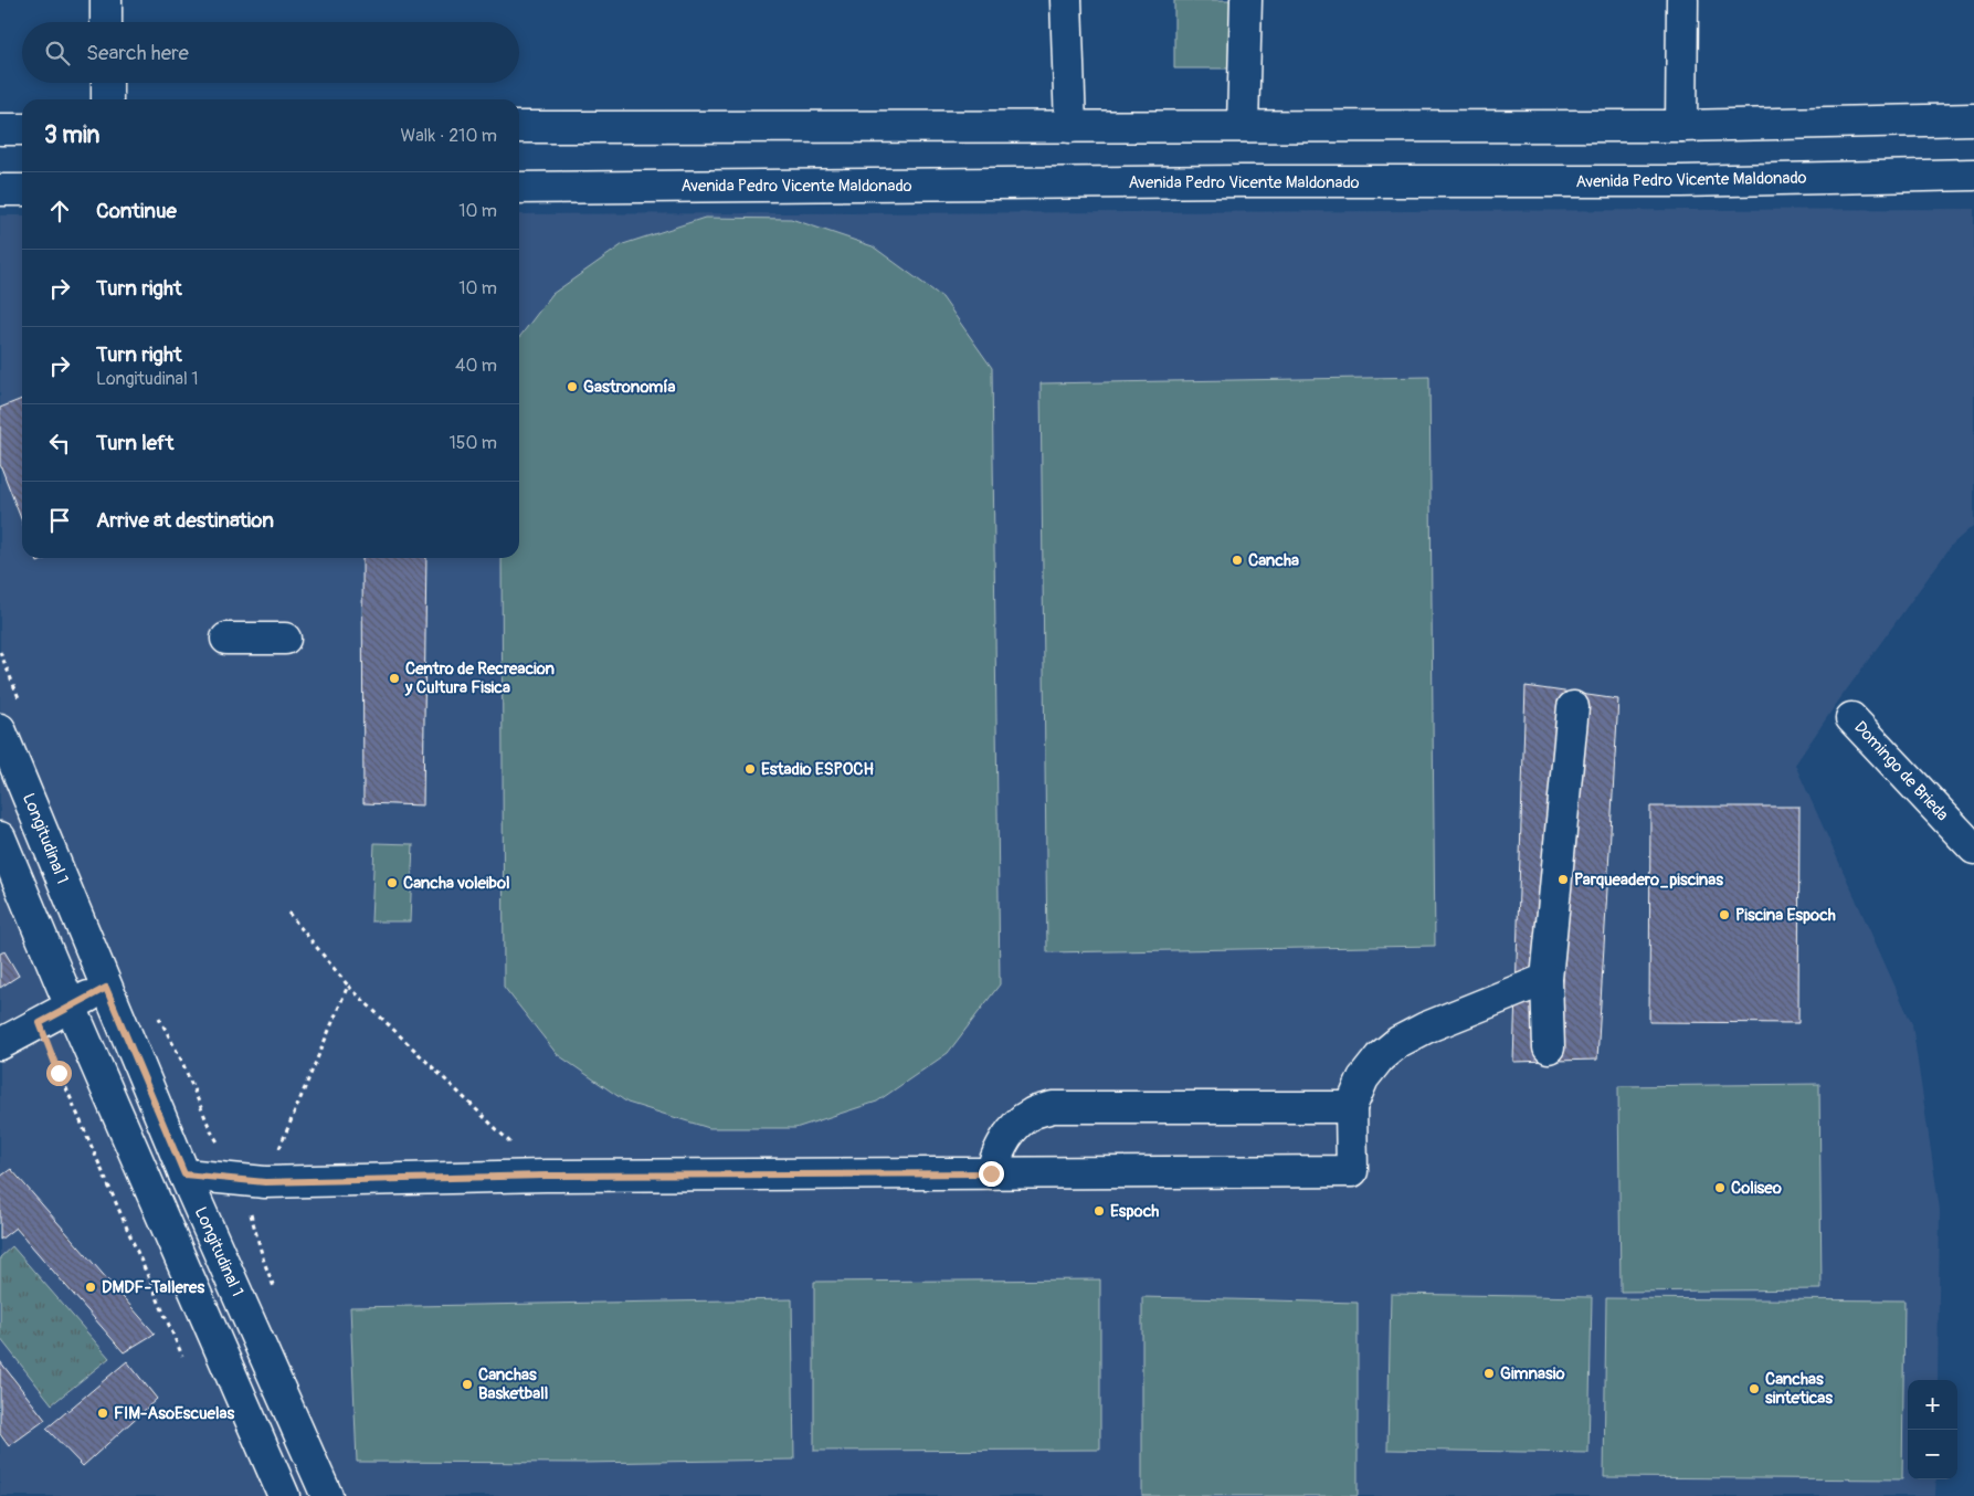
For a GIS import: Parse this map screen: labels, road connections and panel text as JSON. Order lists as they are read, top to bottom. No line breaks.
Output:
{"streets":{"main road":["Avenida Pedro Vicente Maldonado","Domingo de Brieda","Longitudinal 1"]},"places":["Gastronomía","Cancha","Centro de Recreacion y Cultura Fisica","Estadio ESPOCH","Parqueadero_piscinas","Cancha voleibol","Piscina Espoch","Coliseo","Espoch","DMDF-Talleres","Gimnasio","Canchas Basketball","Canchas sinteticas","FIM-AsoEscuelas"],"page":{"search":"Search here","heading":["3 min","Walk · 210 m"],"list":[["Continue","10 m"],["Turn right","10 m"],["Turn right","Longitudinal 1","40 m"],["Turn left","150 m"],"Arrive at destination"],"map_buttons":["+","−"]}}
